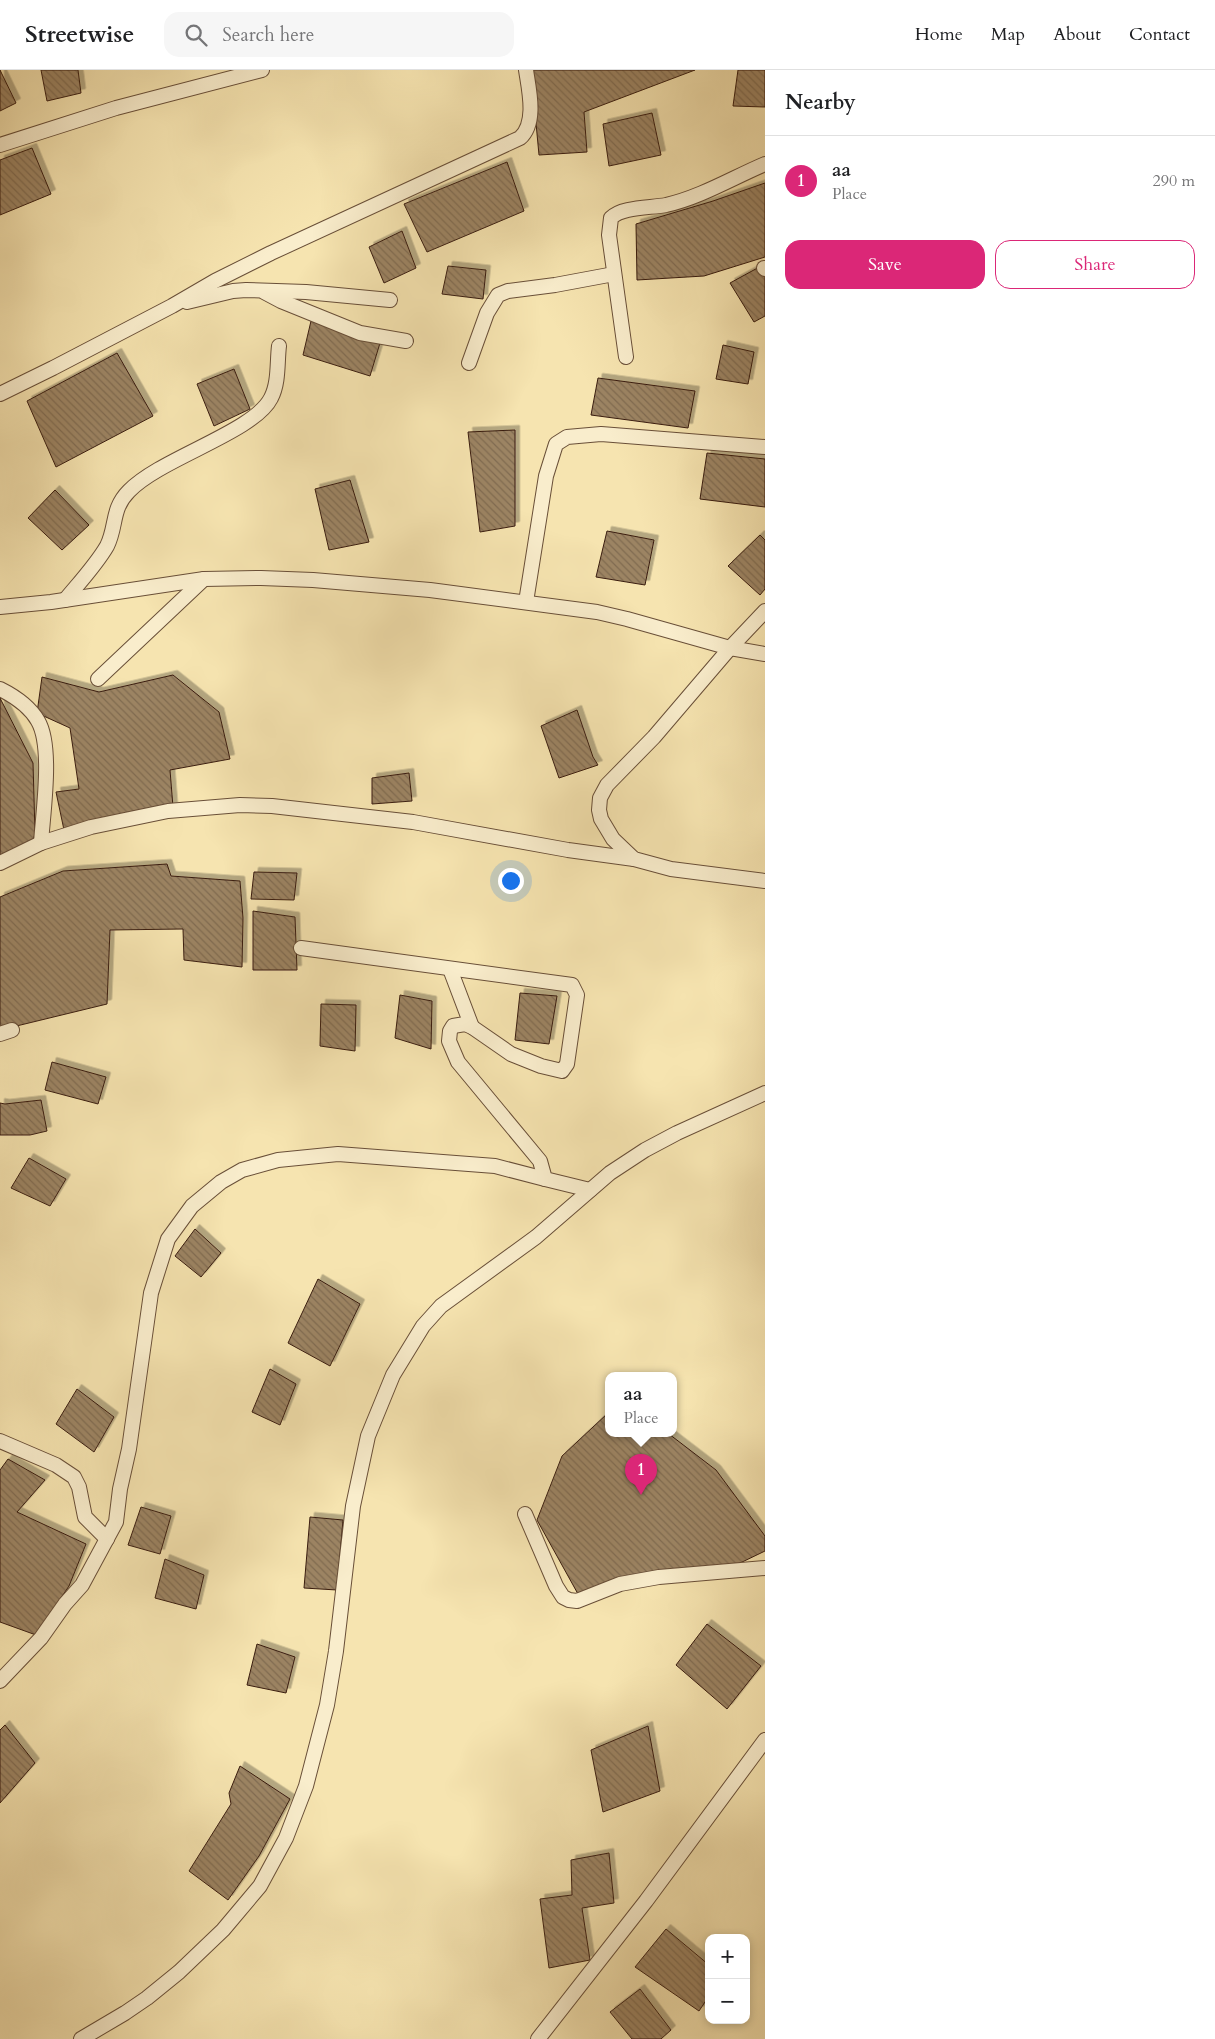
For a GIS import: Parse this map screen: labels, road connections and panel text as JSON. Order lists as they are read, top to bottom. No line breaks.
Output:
{"page":{"header":"Streetwise","search":"Search here","nav":["Home","Map","About","Contact"],"heading":"Nearby","list":[{"mark":"1","name":"aa","note":"Place","value":"290 m"}],"buttons":["Save","Share"],"popup":["aa","Place"],"pins":"1","map_buttons":["+","−"]}}
